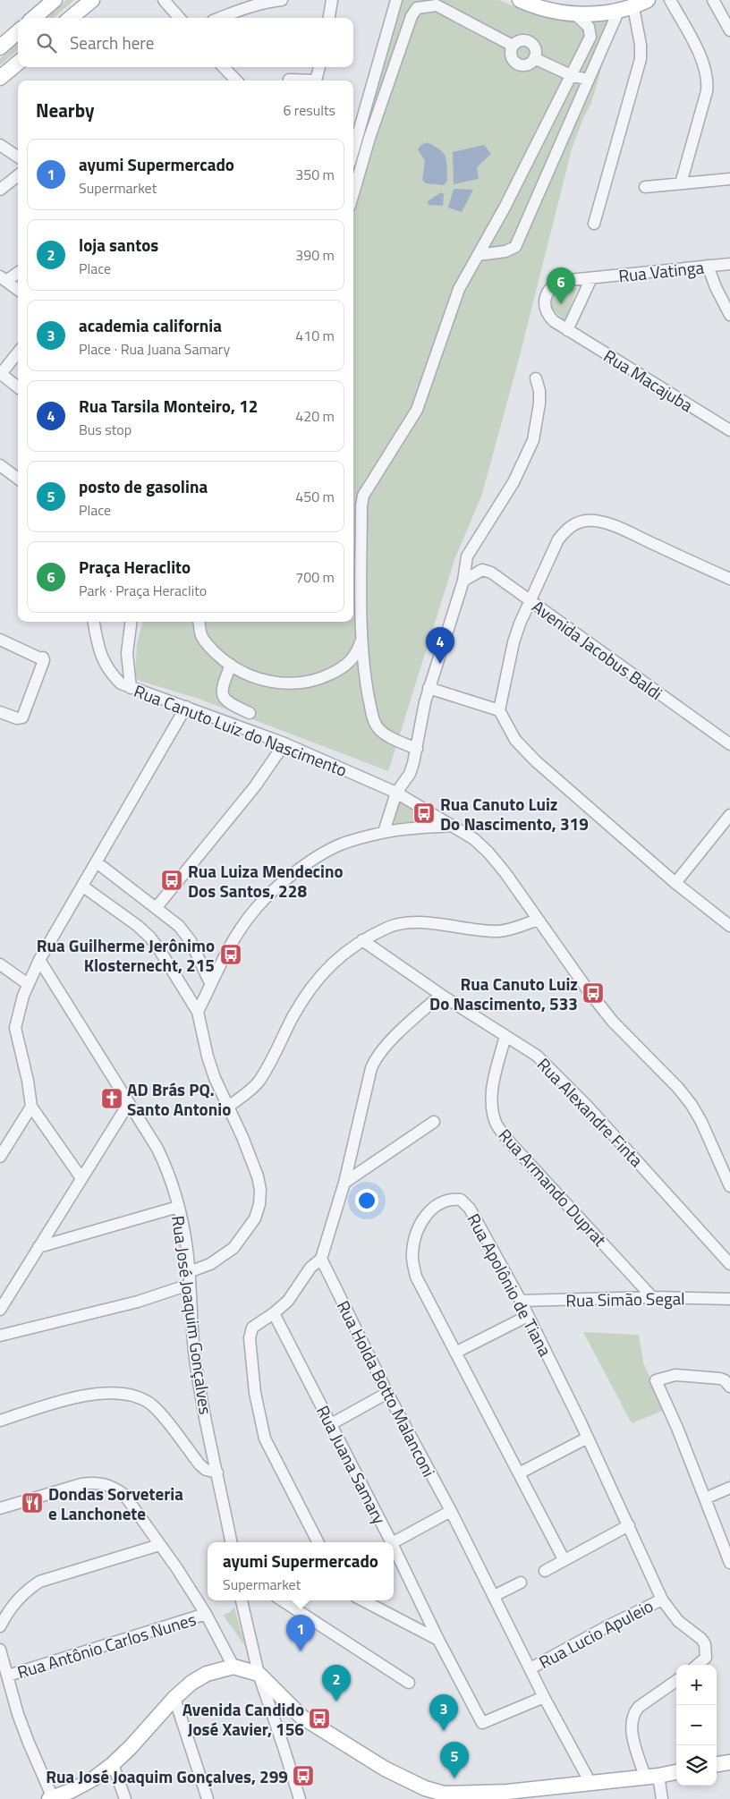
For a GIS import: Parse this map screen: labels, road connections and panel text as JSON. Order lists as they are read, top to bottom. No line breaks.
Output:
{"streets":{"street":["Rua Vatinga","Rua Macajuba","Avenida Jacobus Baldi","Rua Canuto Luiz do Nascimento","Rua Alexandre Finta","Rua Armando Duprat","Rua Apolônio de Tiana","Rua Simão Segal","Rua José Joaquim Gonçalves","Rua Holda Botto Malanconi","Rua Juana Samary","Rua Lucio Apuleio","Rua Antônio Carlos Nunes"]},"crossings":[["Rua Vatinga","Rua Macajuba"],["Rua Alexandre Finta","Rua Armando Duprat"],["Rua Armando Duprat","Rua Simão Segal"],["Rua Apolônio de Tiana","Rua Simão Segal"],["Rua Apolônio de Tiana","Rua Lucio Apuleio"],["Rua Holda Botto Malanconi","Rua Juana Samary"],["Rua Holda Botto Malanconi","Rua Lucio Apuleio"]],"places":{"bus stop":["Rua Canuto Luiz Do Nascimento, 319","Rua Luiza Mendecino Dos Santos, 228","Rua Guilherme Jerônimo Klosternecht, 215","Rua Canuto Luiz Do Nascimento, 533","Avenida Candido José Xavier, 156","Rua José Joaquim Gonçalves, 299"],"church":["AD Brás PQ. Santo Antonio"],"restaurant":["Dondas Sorveteria e Lanchonete"]},"page":{"search":"Search here","heading":["Nearby","6 results"],"list":[{"mark":"1","name":"ayumi Supermercado","note":"Supermarket","value":"350 m"},{"mark":"2","name":"loja santos","note":"Place","value":"390 m"},{"mark":"3","name":"academia california","note":"Place · Rua Juana Samary","value":"410 m"},{"mark":"4","name":"Rua Tarsila Monteiro, 12","note":"Bus stop","value":"420 m"},{"mark":"5","name":"posto de gasolina","note":"Place","value":"450 m"},{"mark":"6","name":"Praça Heraclito","note":"Park · Praça Heraclito","value":"700 m"}],"pins":["6","4","1","2","3","5"],"popup":["ayumi Supermercado","Supermarket"],"map_buttons":["+","−"]}}
